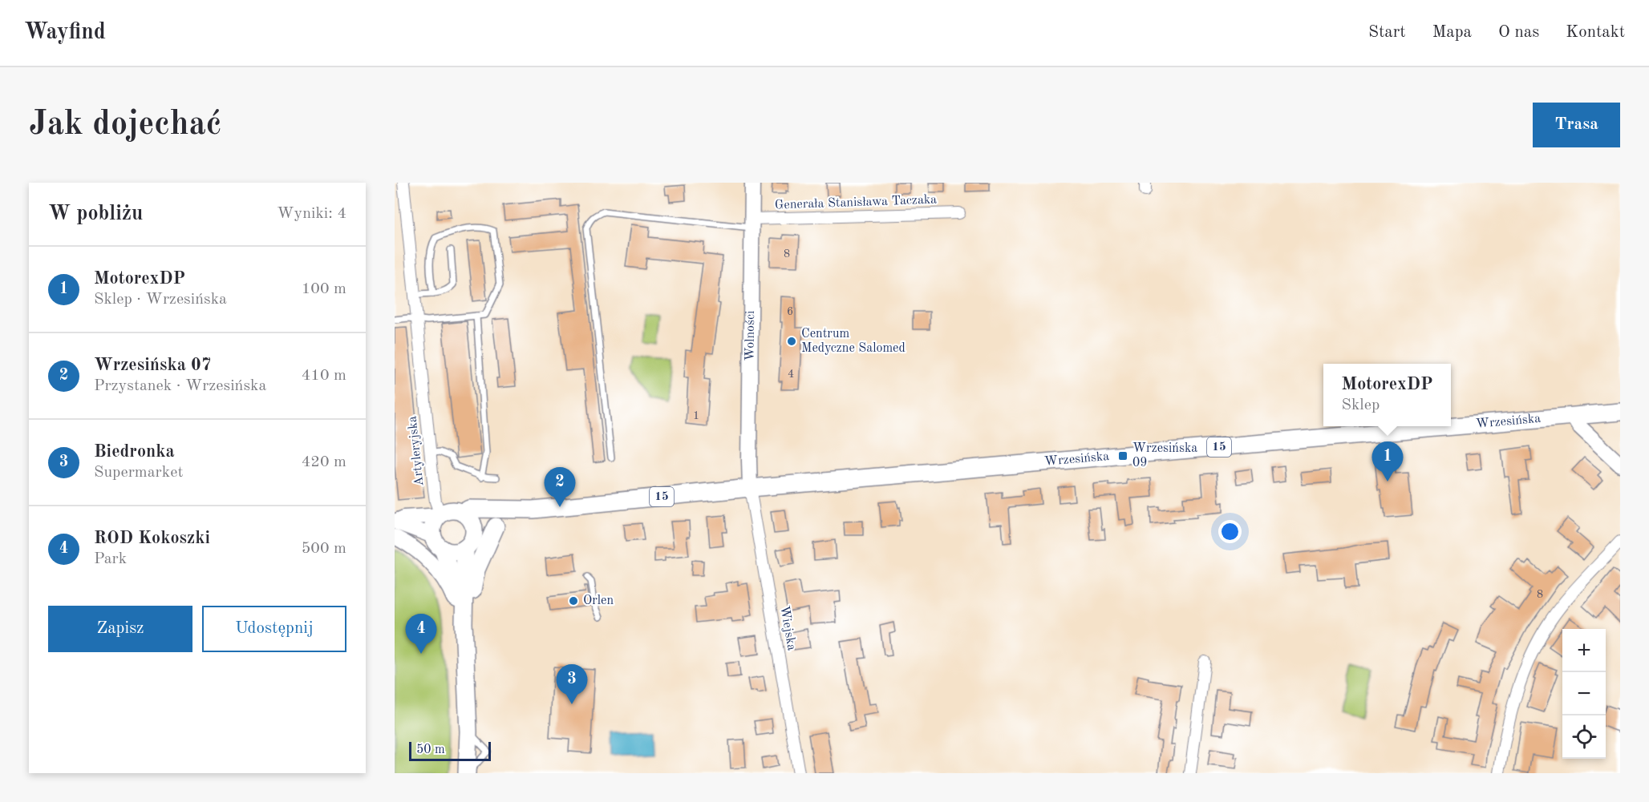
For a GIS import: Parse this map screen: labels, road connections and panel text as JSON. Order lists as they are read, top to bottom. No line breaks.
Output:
{"streets":{"main road":["Wrzesińska","15"],"street":["Generała Stanisława Taczaka","Wolności","Artyleryjska","Wiejska"]},"crossings":[["Generała Stanisława Taczaka","Wolności"],["Wolności","Wrzesińska"],["Wolności","Wiejska"],["Wrzesińska","15"],["Wrzesińska","Artyleryjska"],["Wrzesińska","Wiejska"],["15","Artyleryjska"]],"places":{"other":["Centrum Medyczne Salomed","Orlen"],"transit":["Wrzesińska 09"]},"house_numbers":["8","6","4","1","8"],"scale_bar":"50 m","page":{"header":"Wayfind","nav":["Start","Mapa","O nas","Kontakt"],"buttons":["Trasa",["Zapisz","Udostępnij"]],"title":"Jak dojechać","heading":["W pobliżu","Wyniki: 4"],"list":[{"mark":"1","name":"MotorexDP","note":"Sklep · Wrzesińska","value":"100 m"},{"mark":"2","name":"Wrzesińska 07","note":"Przystanek · Wrzesińska","value":"410 m"},{"mark":"3","name":"Biedronka","note":"Supermarket","value":"420 m"},{"mark":"4","name":"ROD Kokoszki","note":"Park","value":"500 m"}],"popup":["MotorexDP","Sklep"],"pins":["1","2","4","3"],"map_buttons":["+","−"],"scale":"50 m"}}
